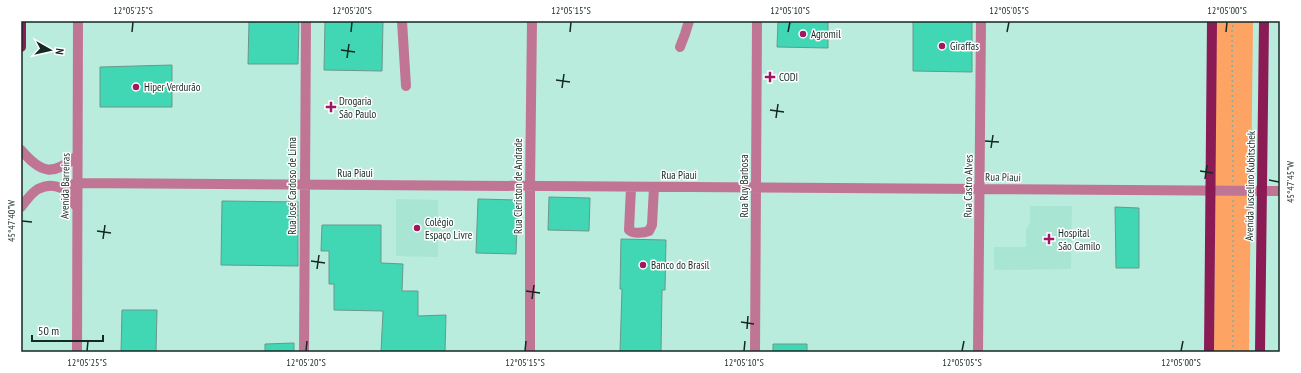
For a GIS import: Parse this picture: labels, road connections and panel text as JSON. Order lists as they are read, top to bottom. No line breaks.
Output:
{"streets":{"main road":["Avenida Juscelino Kubitschek"],"street":["Rua Piaui","Avenida Barreiras","Rua José Cardoso de Lima","Rua Cleriston de Andrade","Rua Ruy Barbosa","Rua Castro Alves"]},"crossings":[["Rua Piaui","Avenida Barreiras"],["Rua Piaui","Rua José Cardoso de Lima"],["Rua Piaui","Rua Cleriston de Andrade"],["Rua Piaui","Rua Ruy Barbosa"],["Rua Piaui","Rua Castro Alves"],["Rua Piaui","Avenida Juscelino Kubitschek"]],"places":{"other":["Agromil","Giraffas","Hiper Verdurão","Colégio Espaço Livre","Banco do Brasil"],"health":["CODI","Drogaria São Paulo","Hospital São Camilo"]},"scale_bar":"50 m","north":"right","coordinates":["12°05'25\"S","12°05'20\"S","12°05'15\"S","12°05'10\"S","12°05'05\"S","12°05'00\"S","45°47'45\"W","45°47'40\"W"]}
